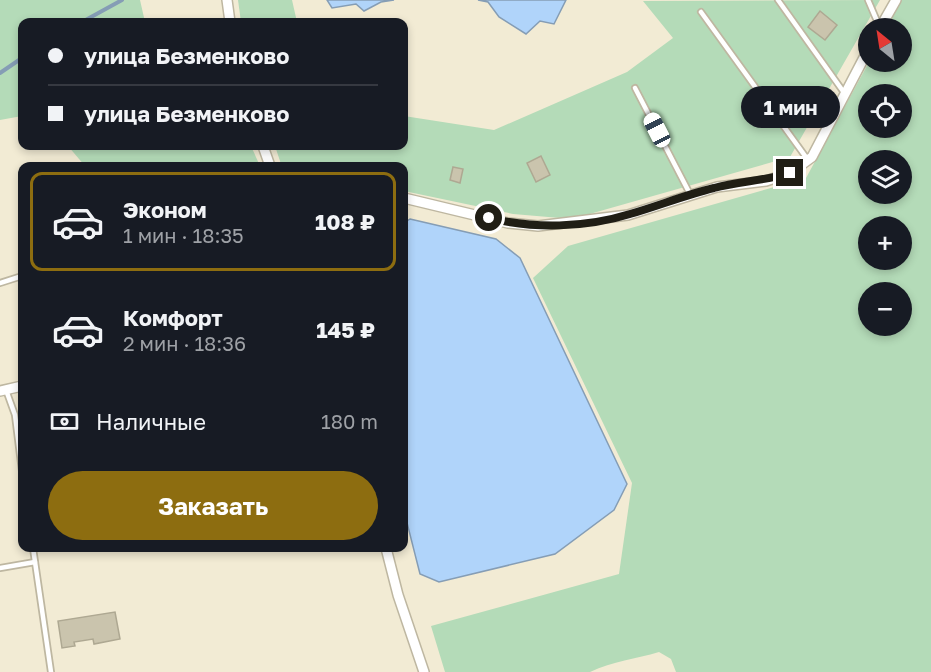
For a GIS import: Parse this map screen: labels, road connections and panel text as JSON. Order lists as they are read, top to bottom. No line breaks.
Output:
{"north":"top left","page":{"map_buttons":["+","−"],"banner":["улица Безменково","улица Безменково"],"bubble":"1 мин","list":[{"name":"Эконом","note":"1 мин · 18:35","value":"108 ₽"},{"name":"Комфорт","note":"2 мин · 18:36","value":"145 ₽"}],"pay":["Наличные","180 m"],"buttons":"Заказать"}}
